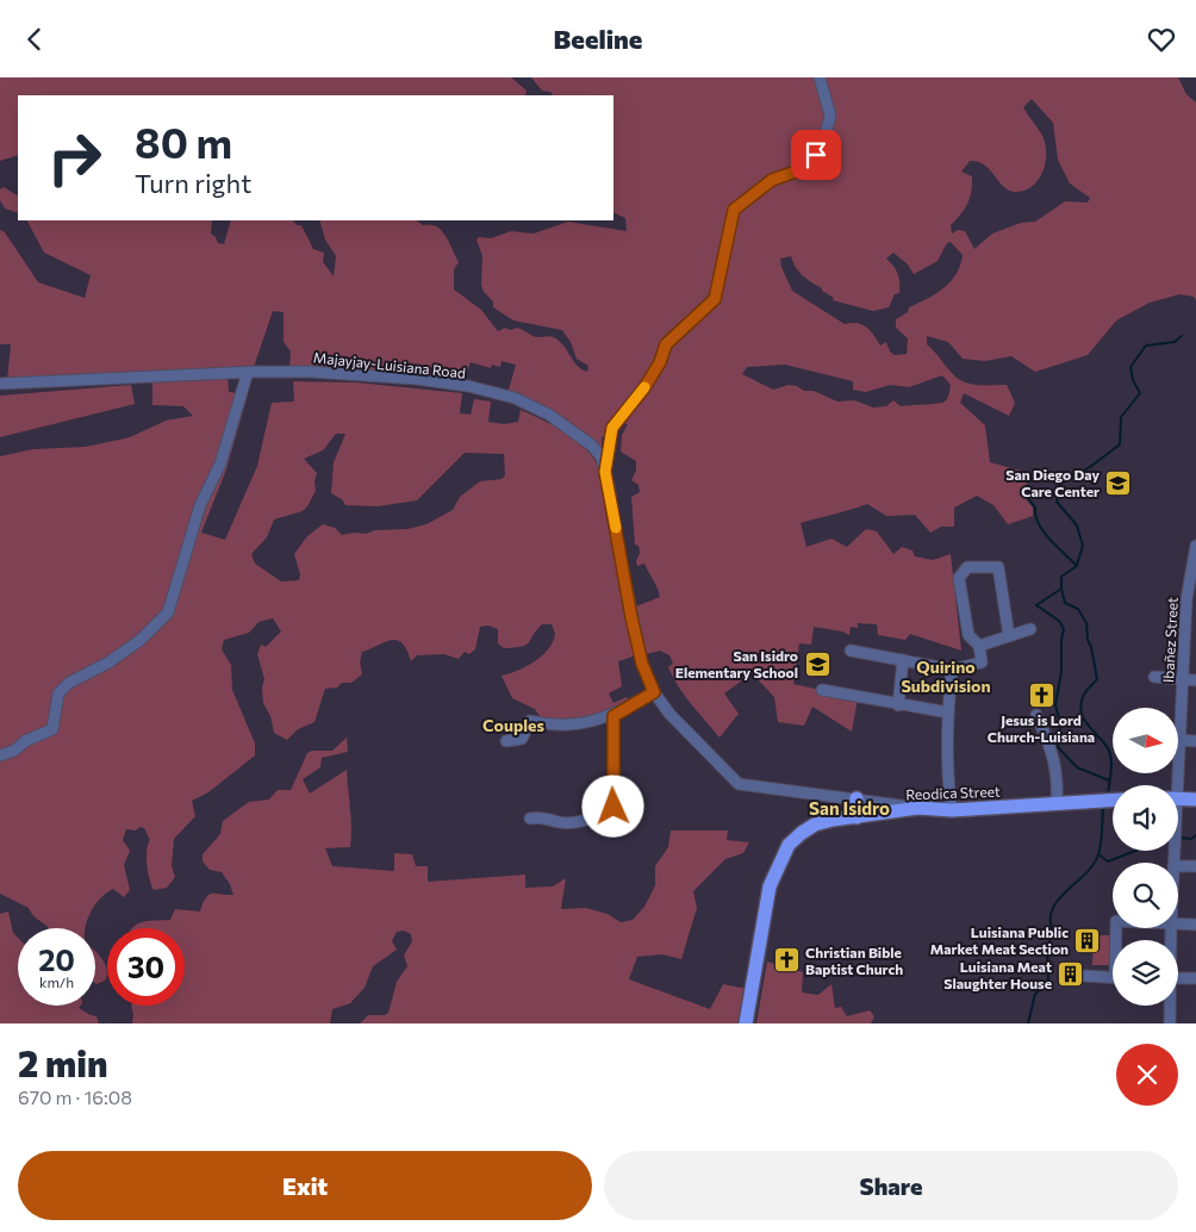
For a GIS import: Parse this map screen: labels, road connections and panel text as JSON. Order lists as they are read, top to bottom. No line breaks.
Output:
{"streets":{"main road":["Reodica Street"],"street":["Majayjay-Luisiana Road","Ibañez Street"]},"crossings":[["Majayjay-Luisiana Road","Reodica Street"]],"districts":["Quirino Subdivision","Couples","San Isidro"],"places":{"school or university":["San Diego Day Care Center","San Isidro Elementary School"],"church":["Jesus is Lord Church-Luisiana","Christian Bible Baptist Church"],"building":["Luisiana Public Market Meat Section","Luisiana Meat Slaughter House"]},"north":"right","page":{"header":"Beeline","turn":["80 m","Turn right"],"speed":"20 km/h","limit":"30","heading":["2 min","670 m · 16:08"],"buttons":["Exit","Share"]}}
